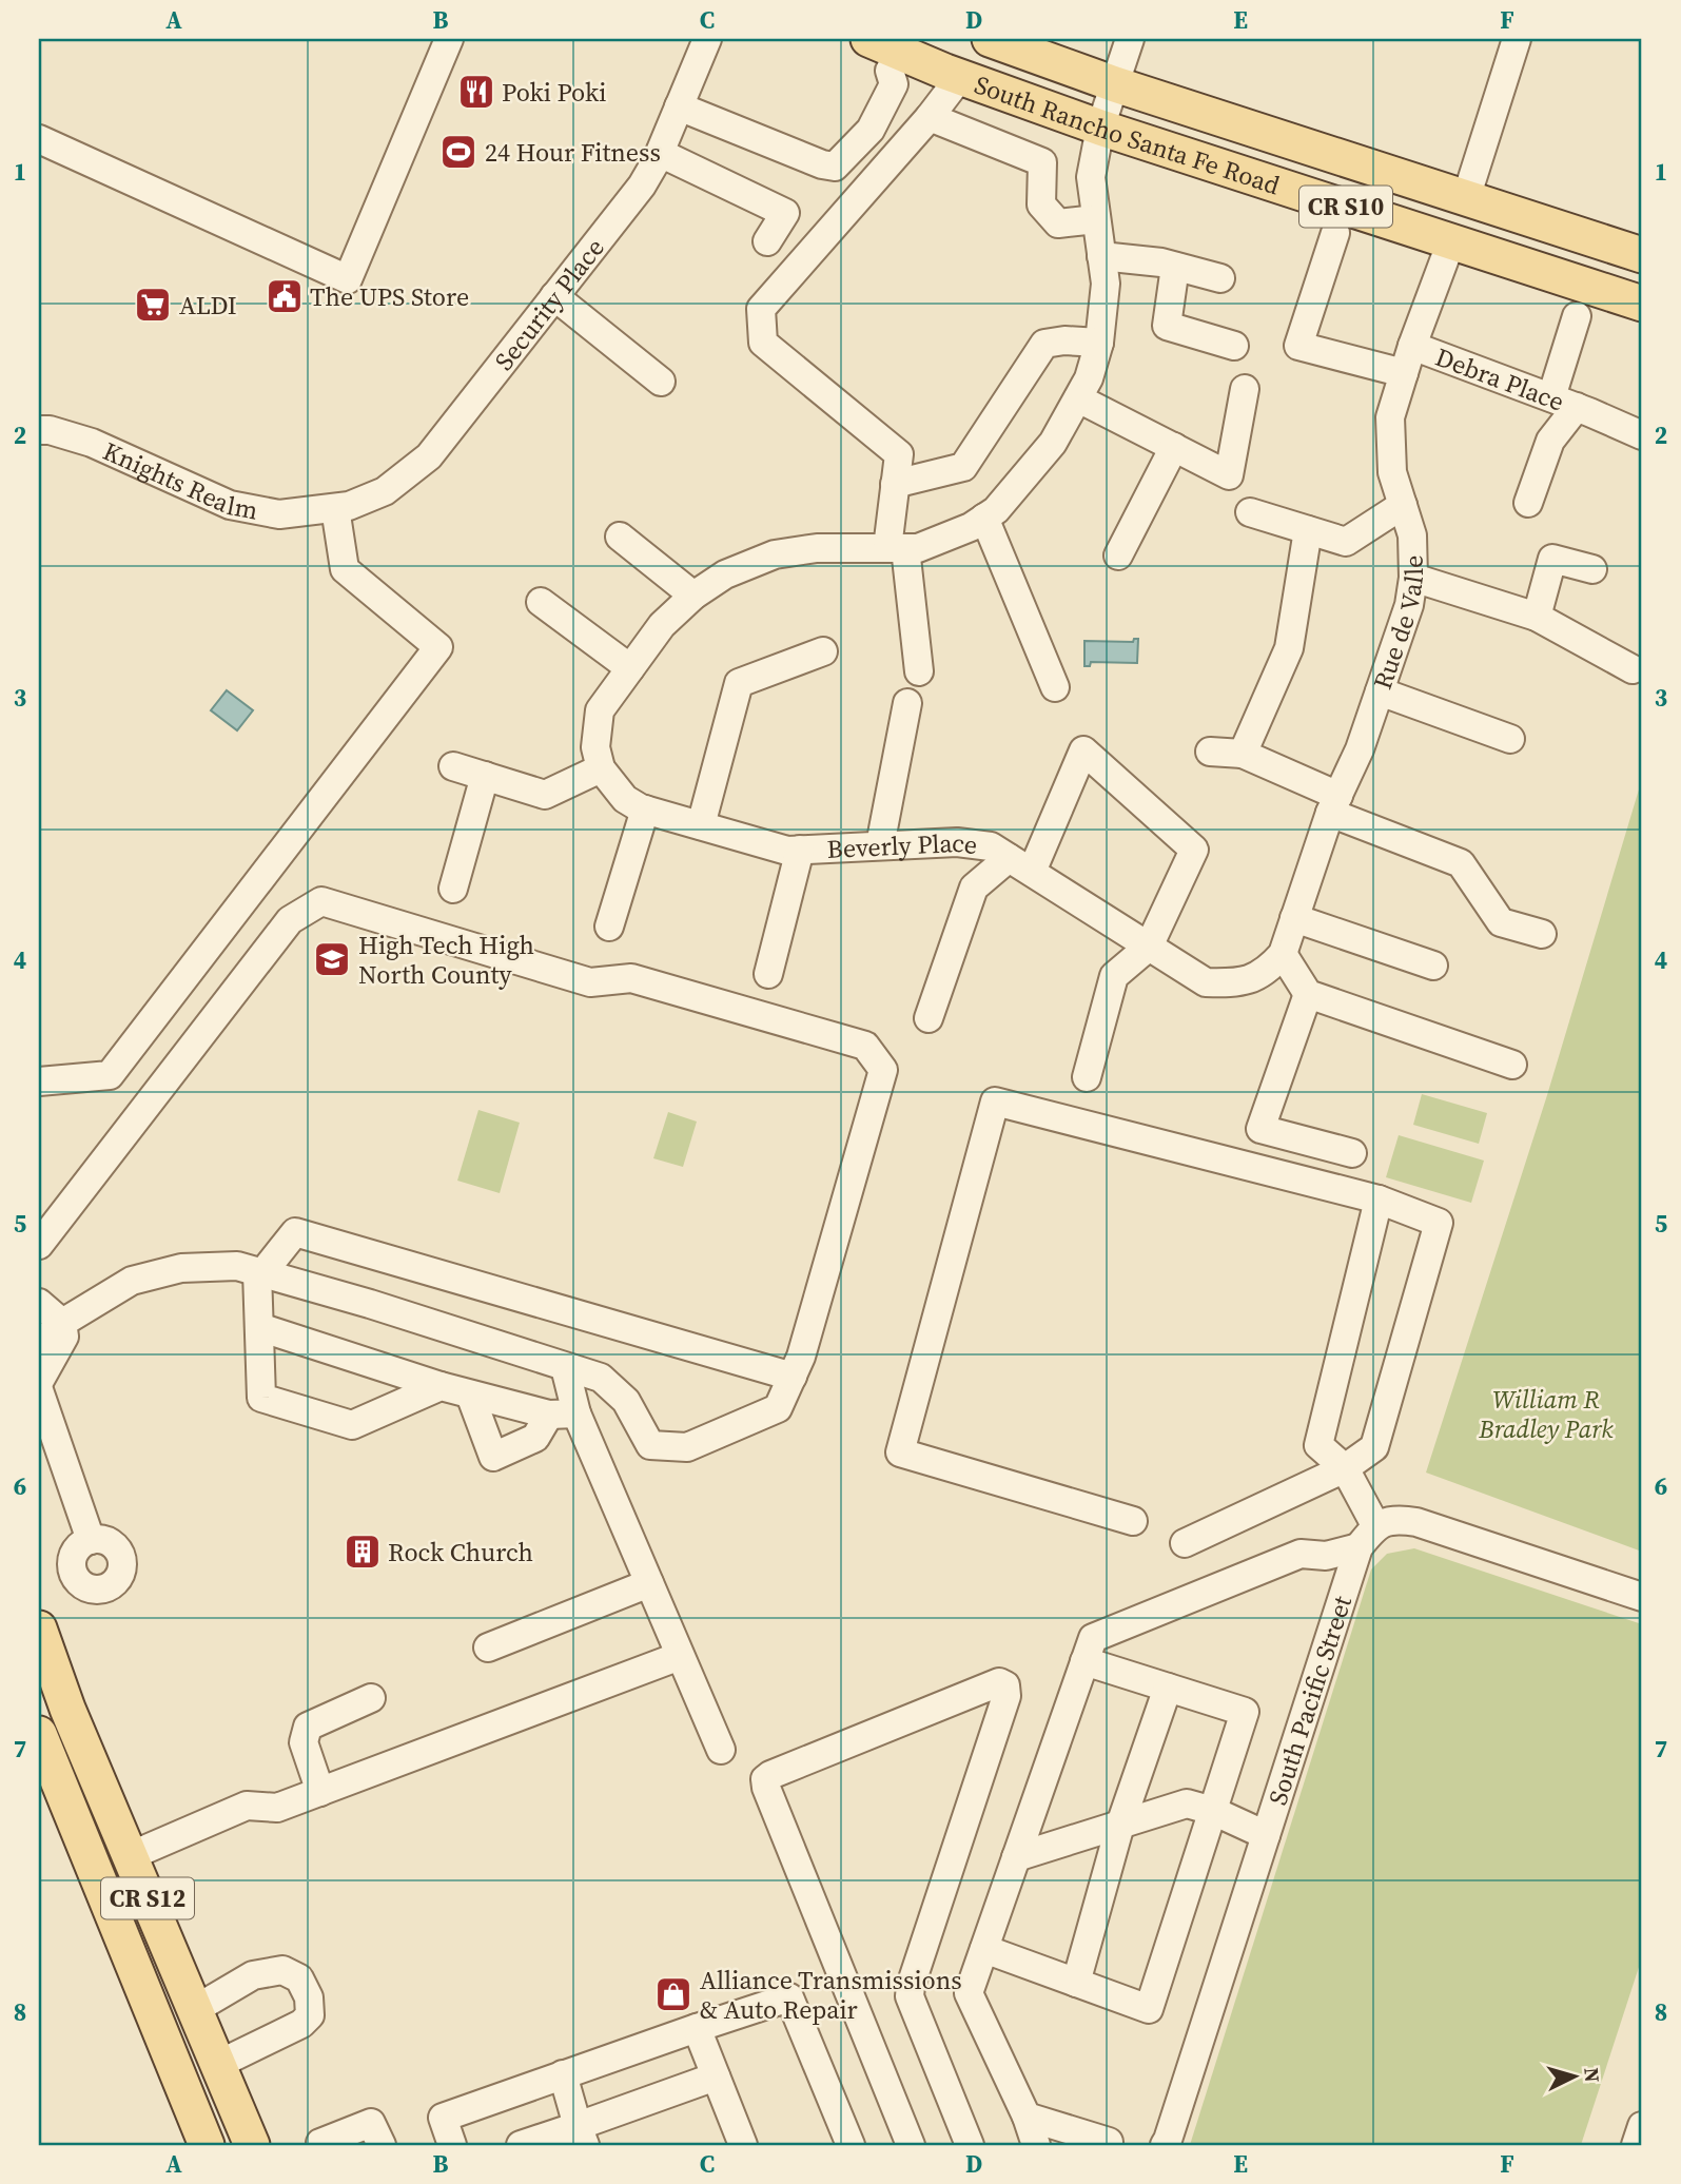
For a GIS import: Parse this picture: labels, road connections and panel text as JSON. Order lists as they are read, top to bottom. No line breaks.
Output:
{"streets":{"main road":["South Rancho Santa Fe Road","CR S10","CR S12"],"street":["Security Place","Debra Place","Knights Realm","Rue de Valle","Beverly Place","South Pacific Street"]},"crossings":[["South Rancho Santa Fe Road","Rue de Valle"],["Security Place","Knights Realm"],["Debra Place","Rue de Valle"],["Rue de Valle","Beverly Place"]],"parks":["William R Bradley Park"],"places":{"restaurant":["Poki Poki"],"sports":["24 Hour Fitness"],"public building":["The UPS Store"],"supermarket":["ALDI"],"school or university":["High Tech High North County"],"building":["Rock Church"],"shop":["Alliance Transmissions & Auto Repair"]},"north":"right","grid":{"columns":["A","B","C","D","E","F"],"rows":["1","2","3","4","5","6","7","8"]}}
